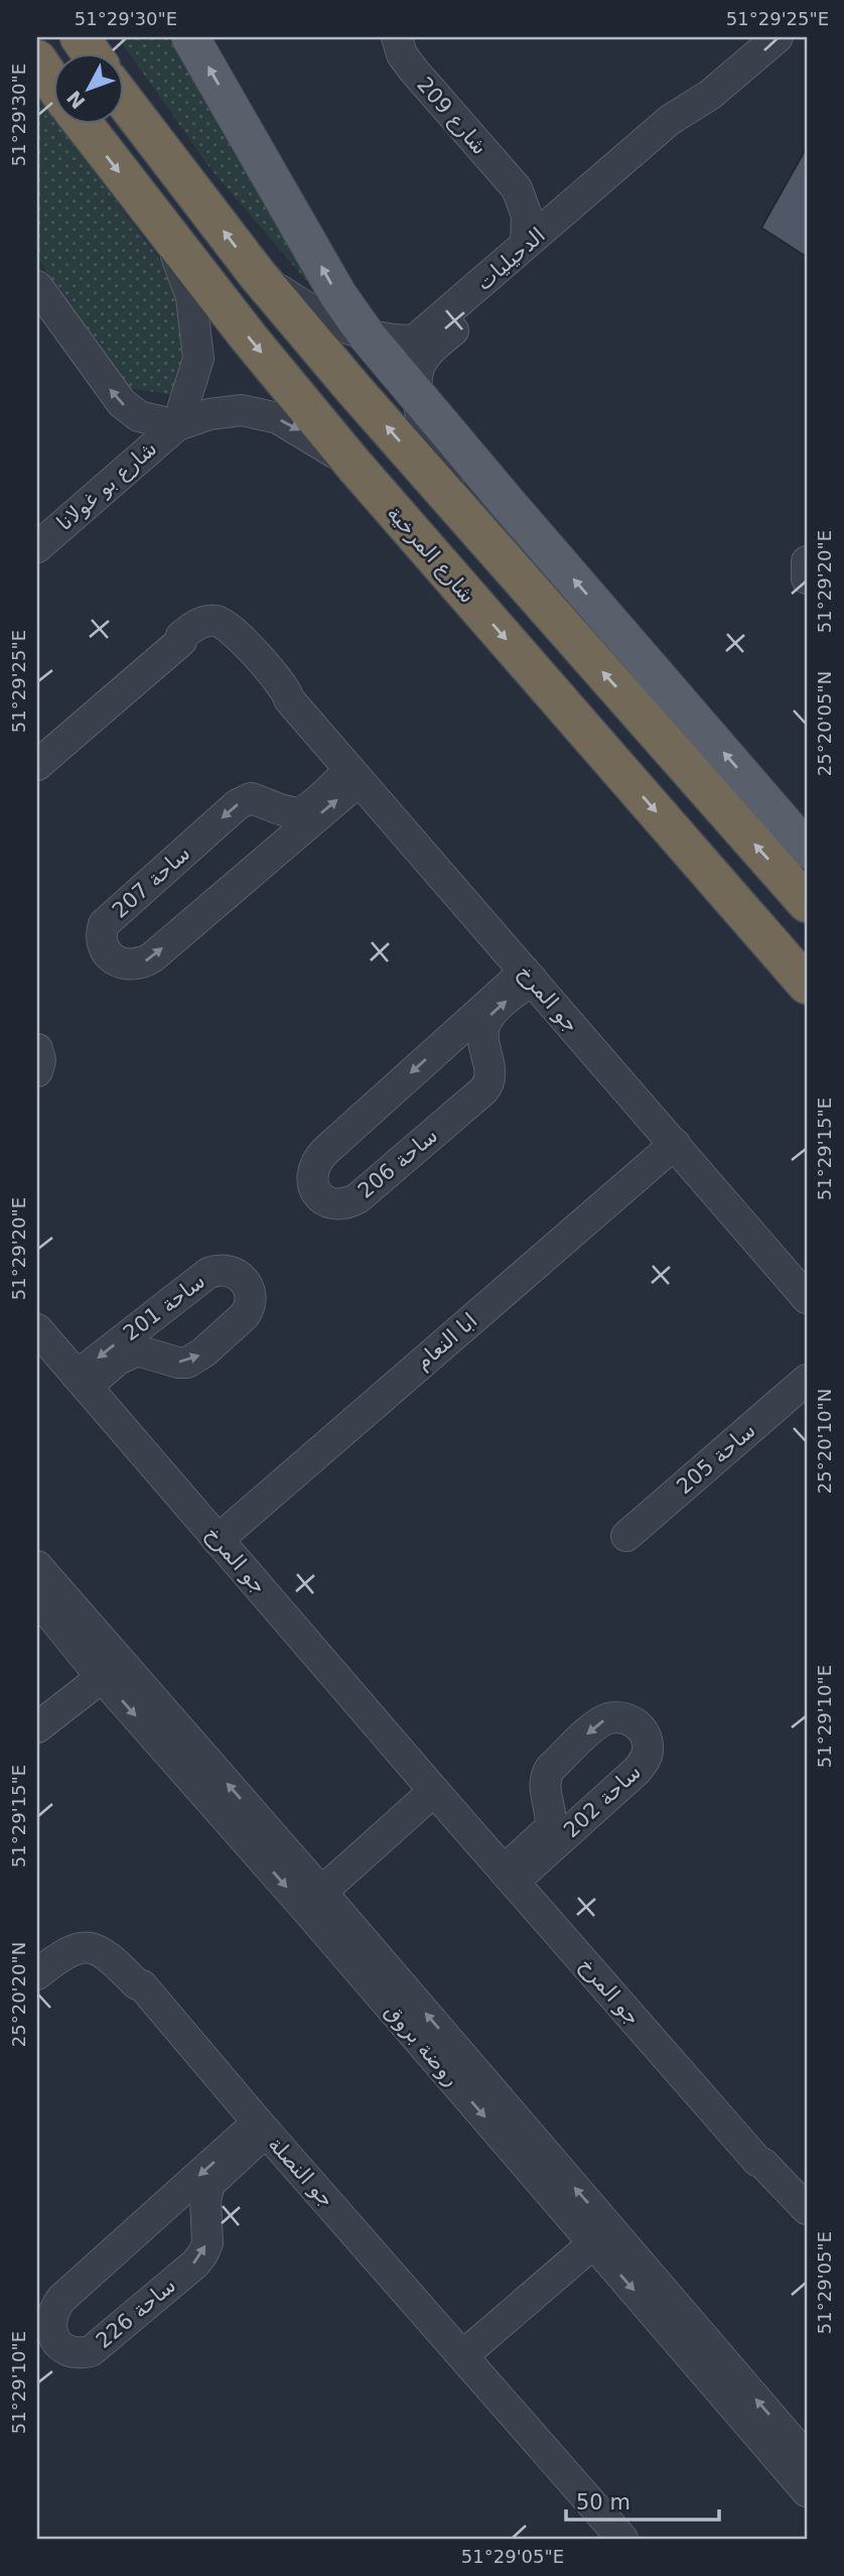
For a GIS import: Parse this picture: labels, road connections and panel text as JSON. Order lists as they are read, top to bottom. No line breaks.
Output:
{"streets":{"highway":["شارع المرخية"],"street":["شارع 209","الدحيليات","شارع بو غولانا","ساحة 207","جو المرخ","ساحة 206","ساحة 201","ابا النعام","ساحة 205","ساحة 202","روضة بروق","جو النصلة","ساحة 226"]},"crossings":[["شارع 209","الدحيليات"],["شارع بو غولانا","شارع المرخية"],["ساحة 207","جو المرخ"],["جو المرخ","ساحة 206"],["جو المرخ","ساحة 201"],["جو المرخ","ابا النعام"],["جو المرخ","ساحة 202"],["جو النصلة","ساحة 226"]],"scale_bar":"50 m","north":"bottom left","coordinates":["51°29'30\"E","51°29'25\"E","51°29'20\"E","25°20'05\"N","51°29'15\"E","25°20'10\"N","51°29'10\"E","25°20'20\"N","51°29'05\"E"]}
